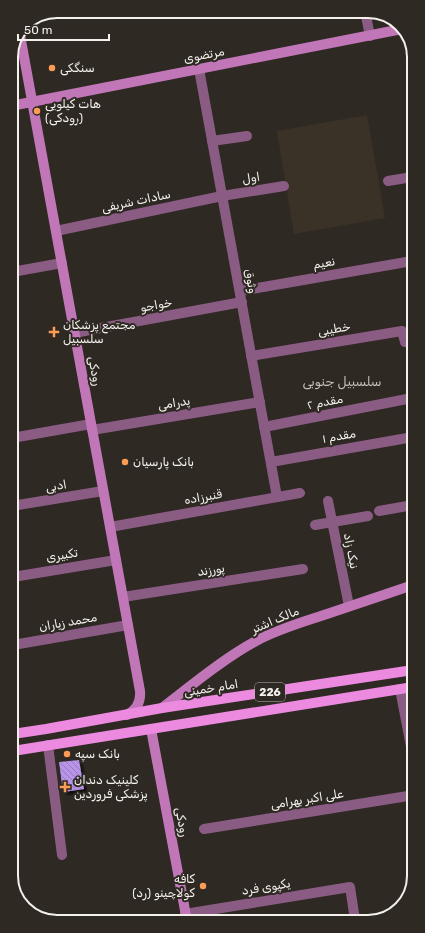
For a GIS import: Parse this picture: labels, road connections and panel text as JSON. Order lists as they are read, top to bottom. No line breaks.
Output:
{"streets":{"main road":["مرتضوی","رودکی","مالک اشتر","امام خمینی","226"],"street":["اول","سادات شریفی","نعیم","وثوق","خواجو","خطیبی","مقدم ۲","پدرامی","مقدم ۱","ادبی","قنبرزاده","نیک زاد","تکبیری","پورزند","محمد زیاران","علی اکبر بهرامی","یکپوی فرد"]},"crossings":[["مرتضوی","وثوق"],["مرتضوی","رودکی"],["اول","سادات شریفی"],["اول","وثوق"],["سادات شریفی","وثوق"],["سادات شریفی","رودکی"],["نعیم","وثوق"],["وثوق","خواجو"],["وثوق","خطیبی"],["وثوق","مقدم ۲"],["وثوق","پدرامی"],["وثوق","مقدم ۱"],["وثوق","قنبرزاده"],["خواجو","رودکی"],["رودکی","پدرامی"],["رودکی","ادبی"],["رودکی","قنبرزاده"],["رودکی","تکبیری"],["رودکی","پورزند"],["رودکی","محمد زیاران"],["رودکی","امام خمینی"],["رودکی","226"],["نیک زاد","مالک اشتر"],["مالک اشتر","امام خمینی"]],"districts":["سلسبیل جنوبی"],"places":{"other":["سنگکی","هات کیلویی (رودکی)","بانک پارسیان","بانک سپه","کافه کولاچینو (رد)"],"health":["مجتمع پزشکان سلسبیل","کلینیک دندان پزشکی فروردین"]},"scale_bar":"50 m"}
